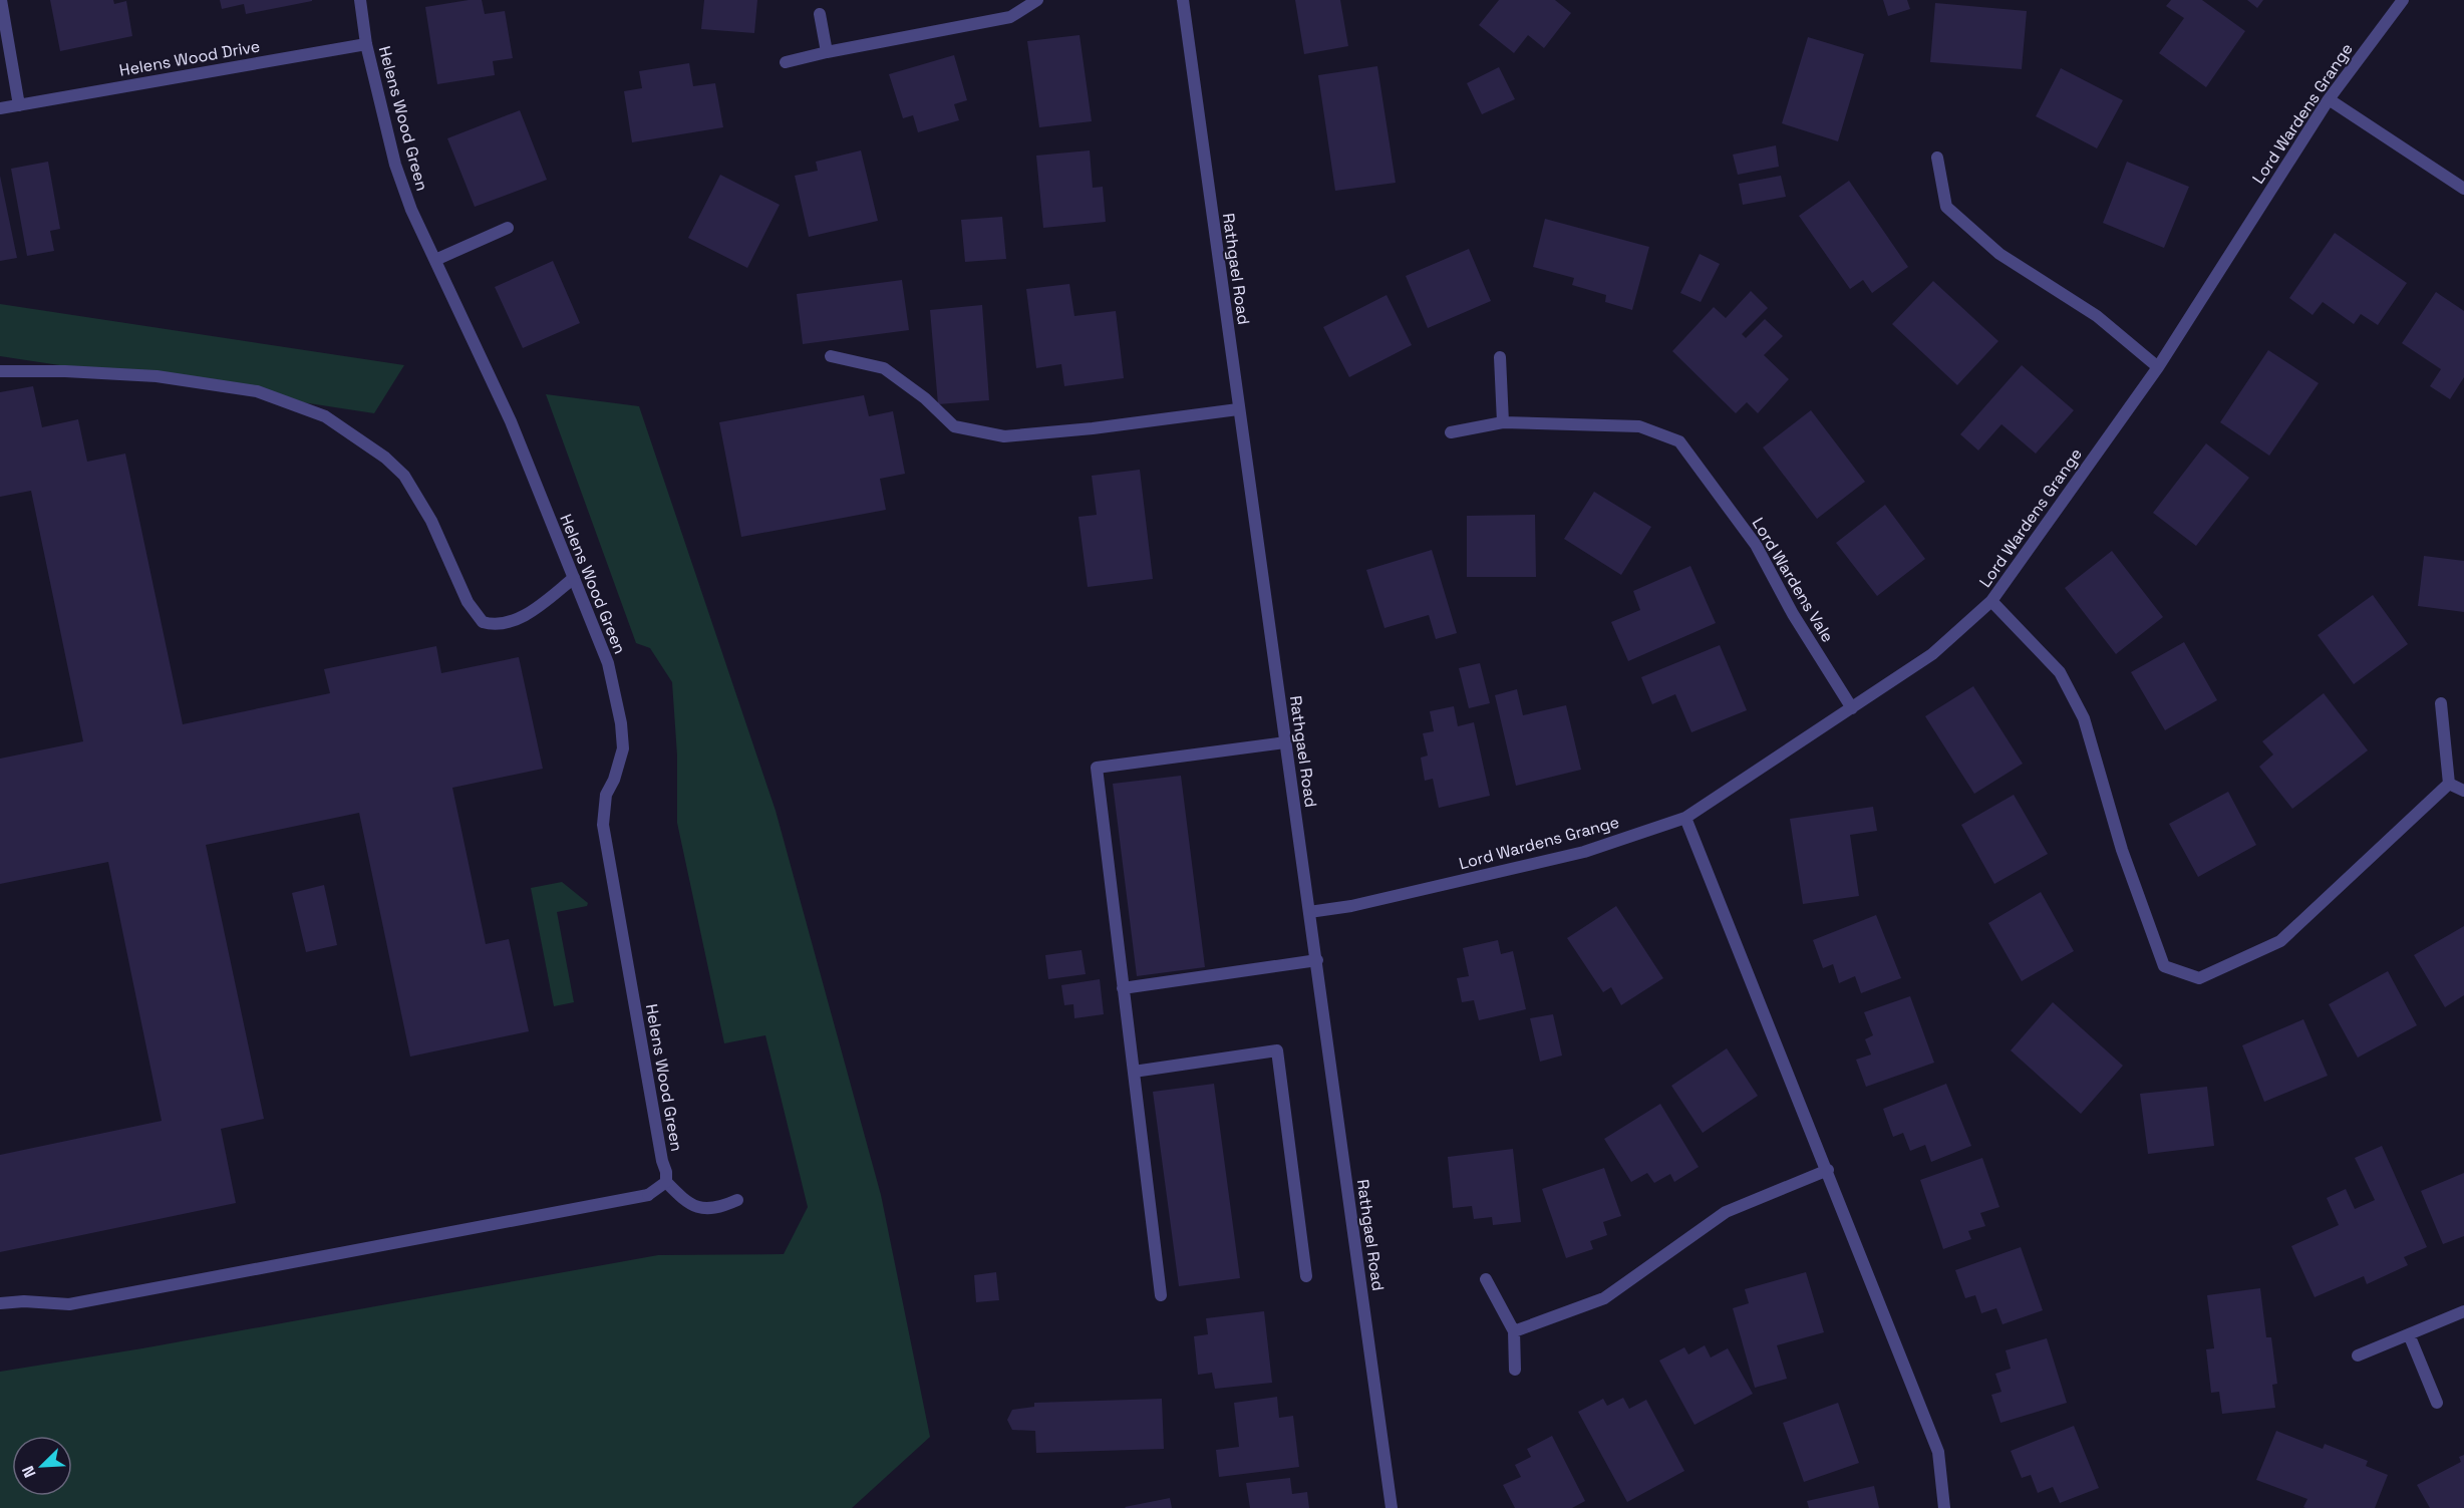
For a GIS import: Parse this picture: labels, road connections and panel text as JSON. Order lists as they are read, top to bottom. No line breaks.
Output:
{"streets":{"street":["Helens Wood Drive","Lord Wardens Grange","Helens Wood Green","Rathgael Road","Lord Wardens Vale"]},"crossings":[["Helens Wood Drive","Helens Wood Green"],["Lord Wardens Grange","Rathgael Road"],["Lord Wardens Grange","Lord Wardens Vale"]],"north":"bottom left"}
